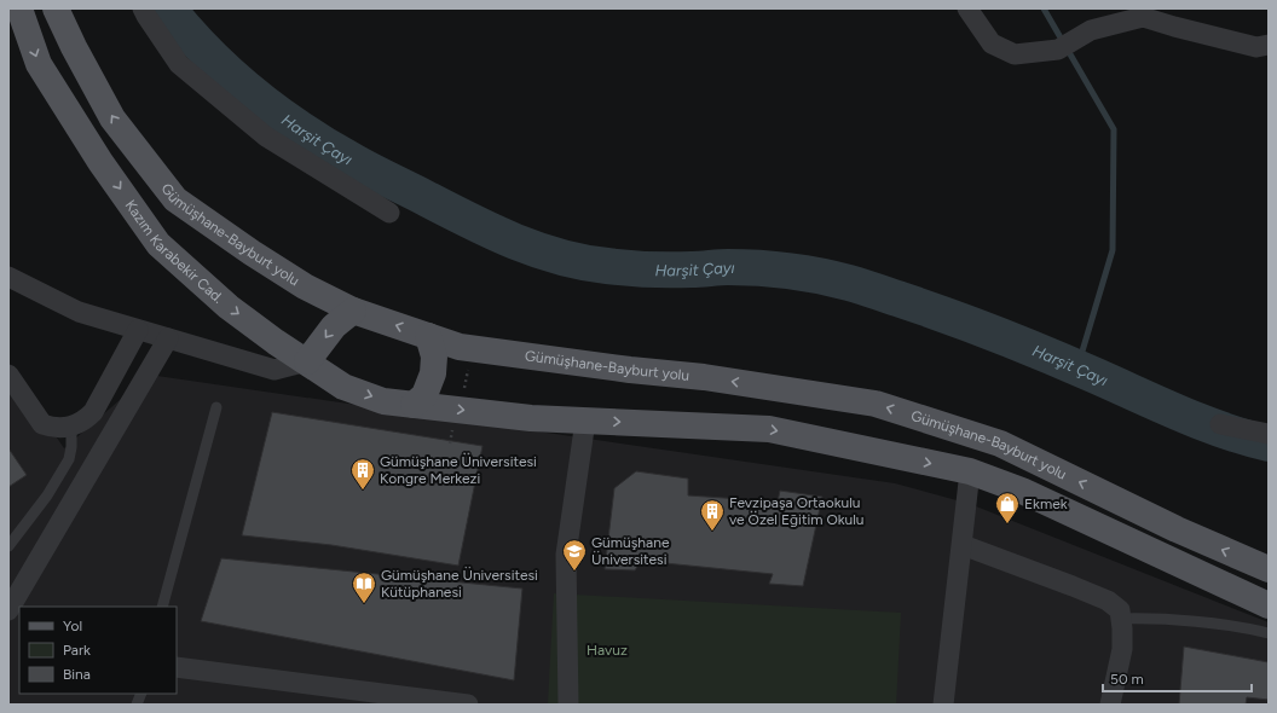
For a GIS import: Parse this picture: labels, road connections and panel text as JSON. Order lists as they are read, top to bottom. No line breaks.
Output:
{"streets":{"main road":["Gümüşhane-Bayburt yolu","Kazım Karabekir Cad."]},"crossings":[["Gümüşhane-Bayburt yolu","Kazım Karabekir Cad."]],"one_way":["Kazım Karabekir Cad."],"water":["Harşit Çayı"],"parks":["Havuz"],"places":{"building":["Gümüşhane Üniversitesi Kongre Merkezi","Fevzipaşa Ortaokulu ve Özel Eğitim Okulu"],"shop":["Ekmek"],"school or university":["Gümüşhane Üniversitesi"],"library":["Gümüşhane Üniversitesi Kütüphanesi"]},"legend":["Yol","Park","Bina"],"scale_bar":"50 m"}
